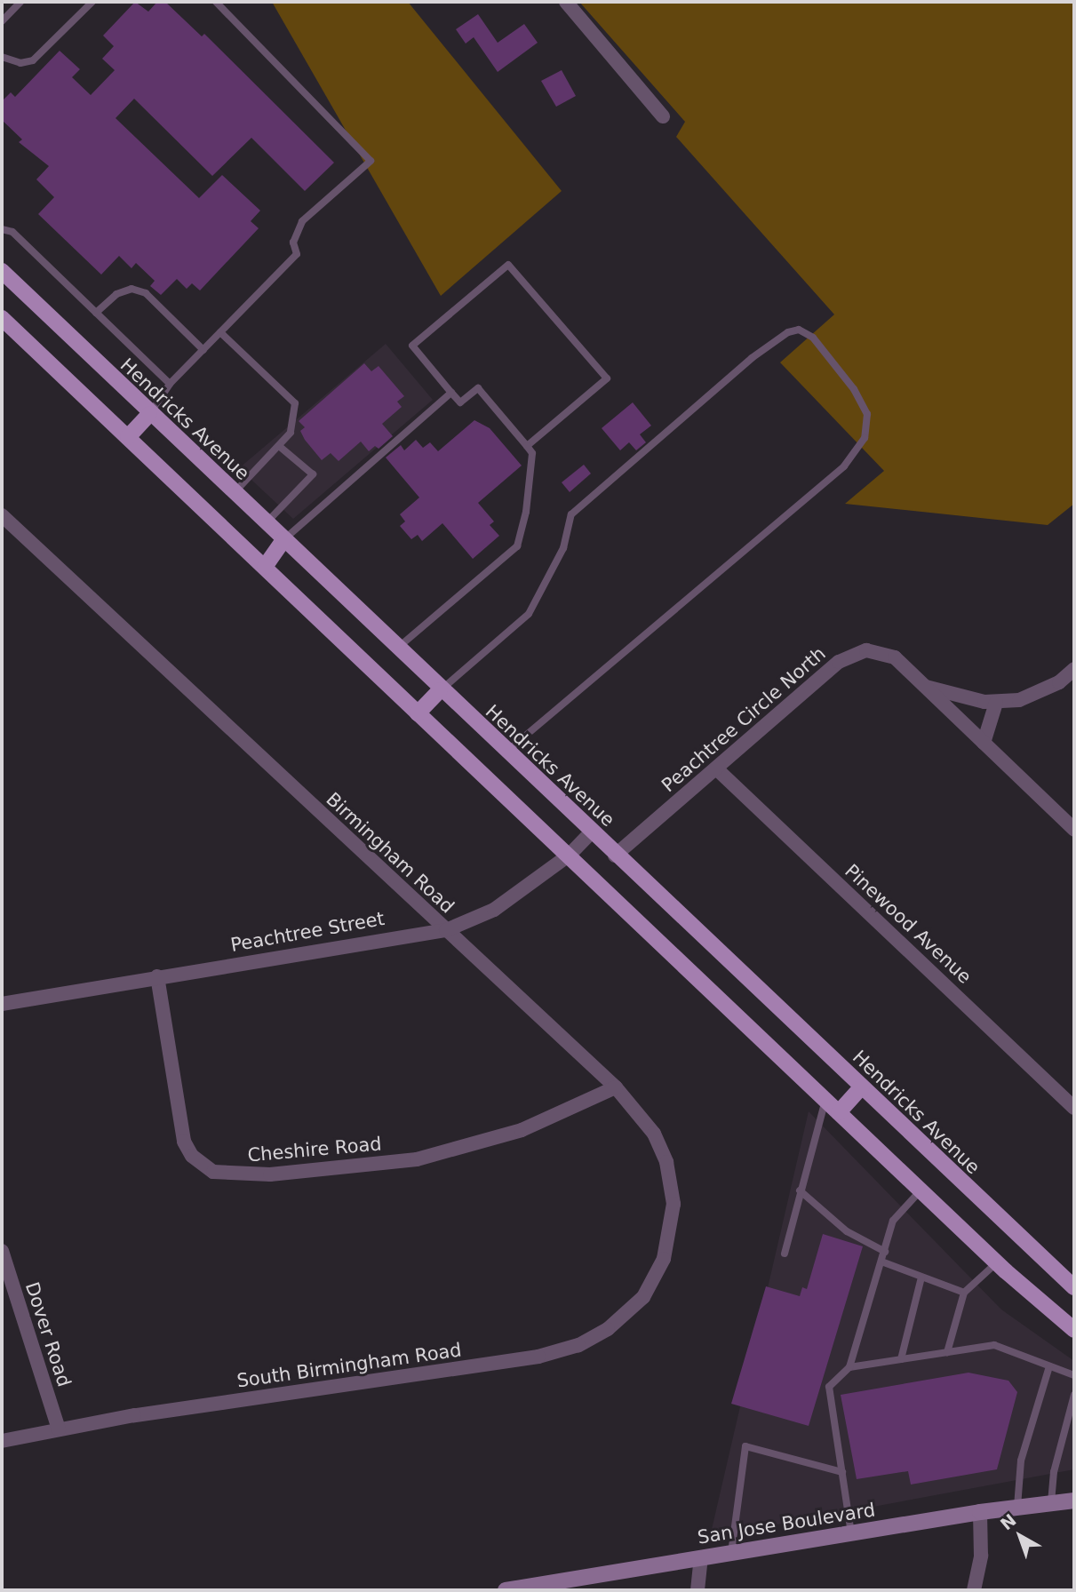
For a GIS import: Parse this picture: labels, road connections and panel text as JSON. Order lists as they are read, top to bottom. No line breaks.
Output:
{"streets":{"main road":["Hendricks Avenue"],"street":["Peachtree Circle North","Birmingham Road","Pinewood Avenue","Peachtree Street","Cheshire Road","Dover Road","South Birmingham Road","San Jose Boulevard"]},"crossings":[["Hendricks Avenue","Peachtree Circle North"],["Hendricks Avenue","Peachtree Street"],["Peachtree Circle North","Pinewood Avenue"],["Birmingham Road","Peachtree Street"],["Birmingham Road","Cheshire Road"],["Birmingham Road","South Birmingham Road"],["Peachtree Street","Cheshire Road"],["Dover Road","South Birmingham Road"]],"north":"top left"}
